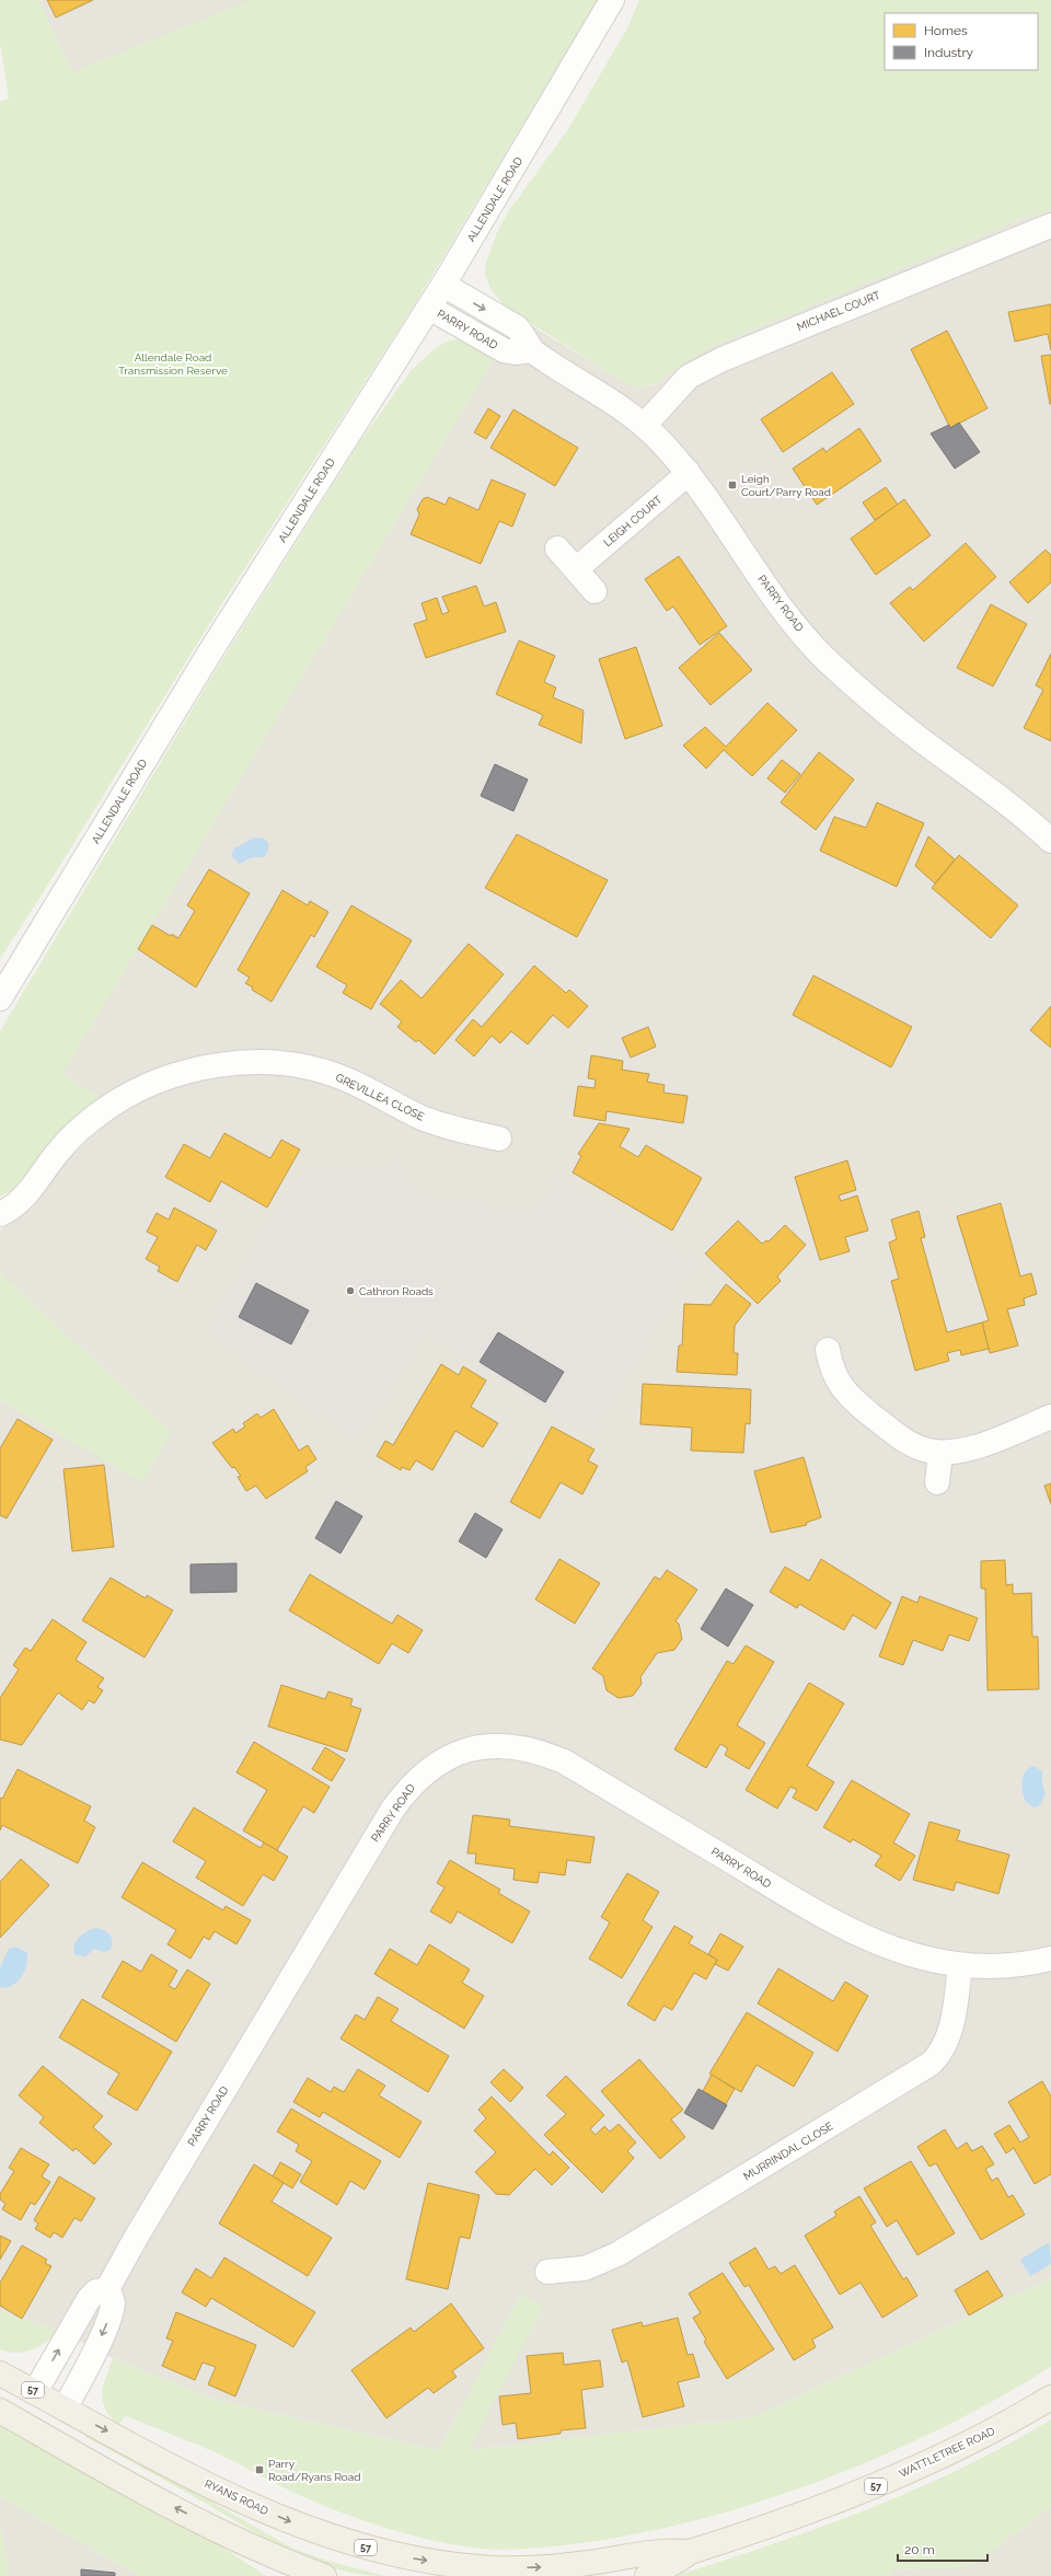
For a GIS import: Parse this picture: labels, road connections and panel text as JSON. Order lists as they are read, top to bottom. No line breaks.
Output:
{"streets":{"main road":["57","WATTLETREE ROAD","RYANS ROAD"],"street":["ALLENDALE ROAD","MICHAEL COURT","PARRY ROAD","LEIGH COURT","GREVILLEA CLOSE","MURRINDAL CLOSE"]},"crossings":[["ALLENDALE ROAD","PARRY ROAD"],["MICHAEL COURT","PARRY ROAD"],["PARRY ROAD","LEIGH COURT"],["PARRY ROAD","MURRINDAL CLOSE"],["WATTLETREE ROAD","RYANS ROAD"]],"parks":["Allendale Road Transmission Reserve"],"places":{"transit":["Leigh Court/Parry Road","Parry Road/Ryans Road"],"other":["Cathron Roads"]},"legend":["Homes","Industry"],"scale_bar":"20 m"}
